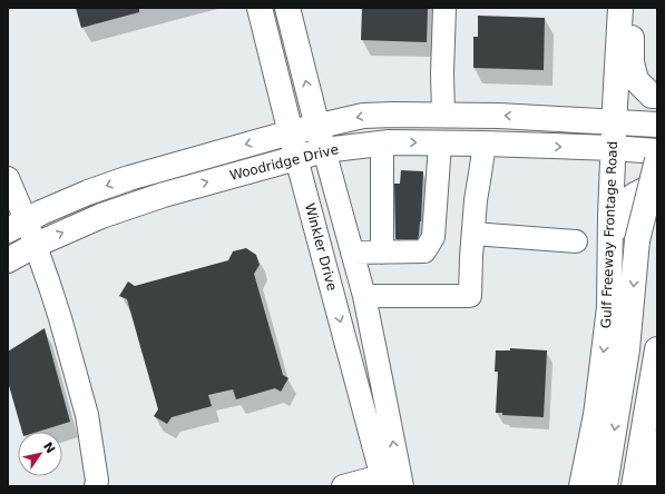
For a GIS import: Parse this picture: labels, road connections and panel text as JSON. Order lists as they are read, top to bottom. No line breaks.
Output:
{"streets":{"main road":["Woodridge Drive","Gulf Freeway Frontage Road","Winkler Drive"]},"crossings":[["Woodridge Drive","Gulf Freeway Frontage Road"],["Woodridge Drive","Winkler Drive"]],"one_way":["Winkler Drive"],"north":"top right"}
